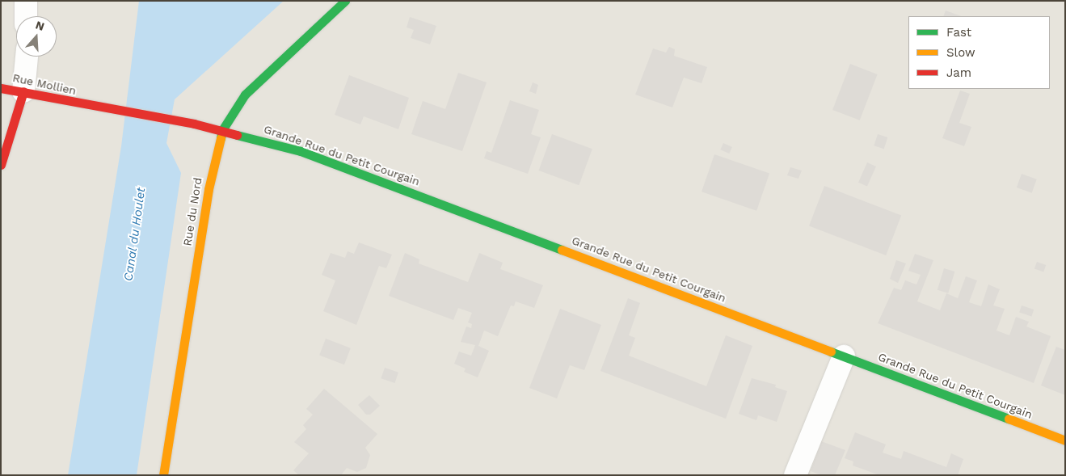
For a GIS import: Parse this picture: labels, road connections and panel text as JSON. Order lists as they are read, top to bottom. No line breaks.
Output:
{"streets":{"street":["Rue Mollien","Grande Rue du Petit Courgain","Rue du Nord"]},"crossings":[["Rue Mollien","Grande Rue du Petit Courgain"],["Grande Rue du Petit Courgain","Rue du Nord"]],"water":["Canal du Houlet"],"legend":["Fast","Slow","Jam"],"north":"top"}
